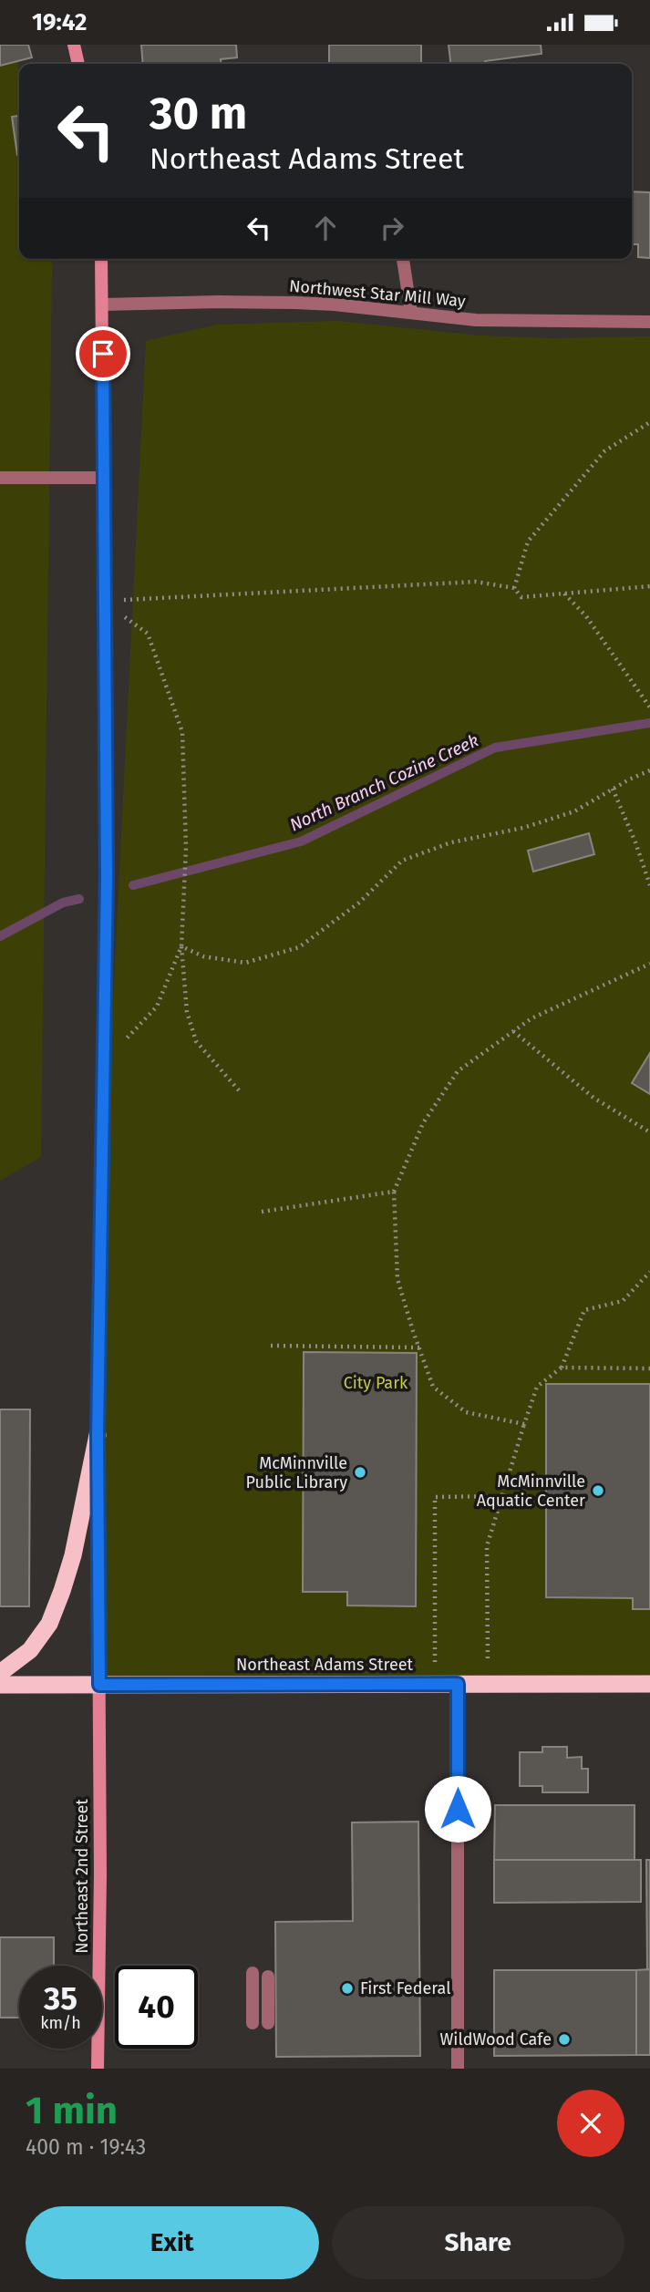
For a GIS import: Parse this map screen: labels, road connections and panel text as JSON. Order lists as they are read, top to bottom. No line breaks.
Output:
{"streets":{"highway":["Northeast Adams Street"],"main road":["Northeast 2nd Street"],"street":["Northwest Star Mill Way"]},"crossings":[["Northwest Star Mill Way","Northeast 2nd Street"],["Northeast Adams Street","Northeast 2nd Street"]],"water":["North Branch Cozine Creek"],"parks":["City Park"],"places":["McMinnville Public Library","McMinnville Aquatic Center","First Federal","WildWood Cafe"],"page":{"status":"19:42","turn":["30 m","Northeast Adams Street"],"speed":"35 km/h","limit":"40","heading":["1 min","400 m · 19:43"],"buttons":["Exit","Share"]}}
